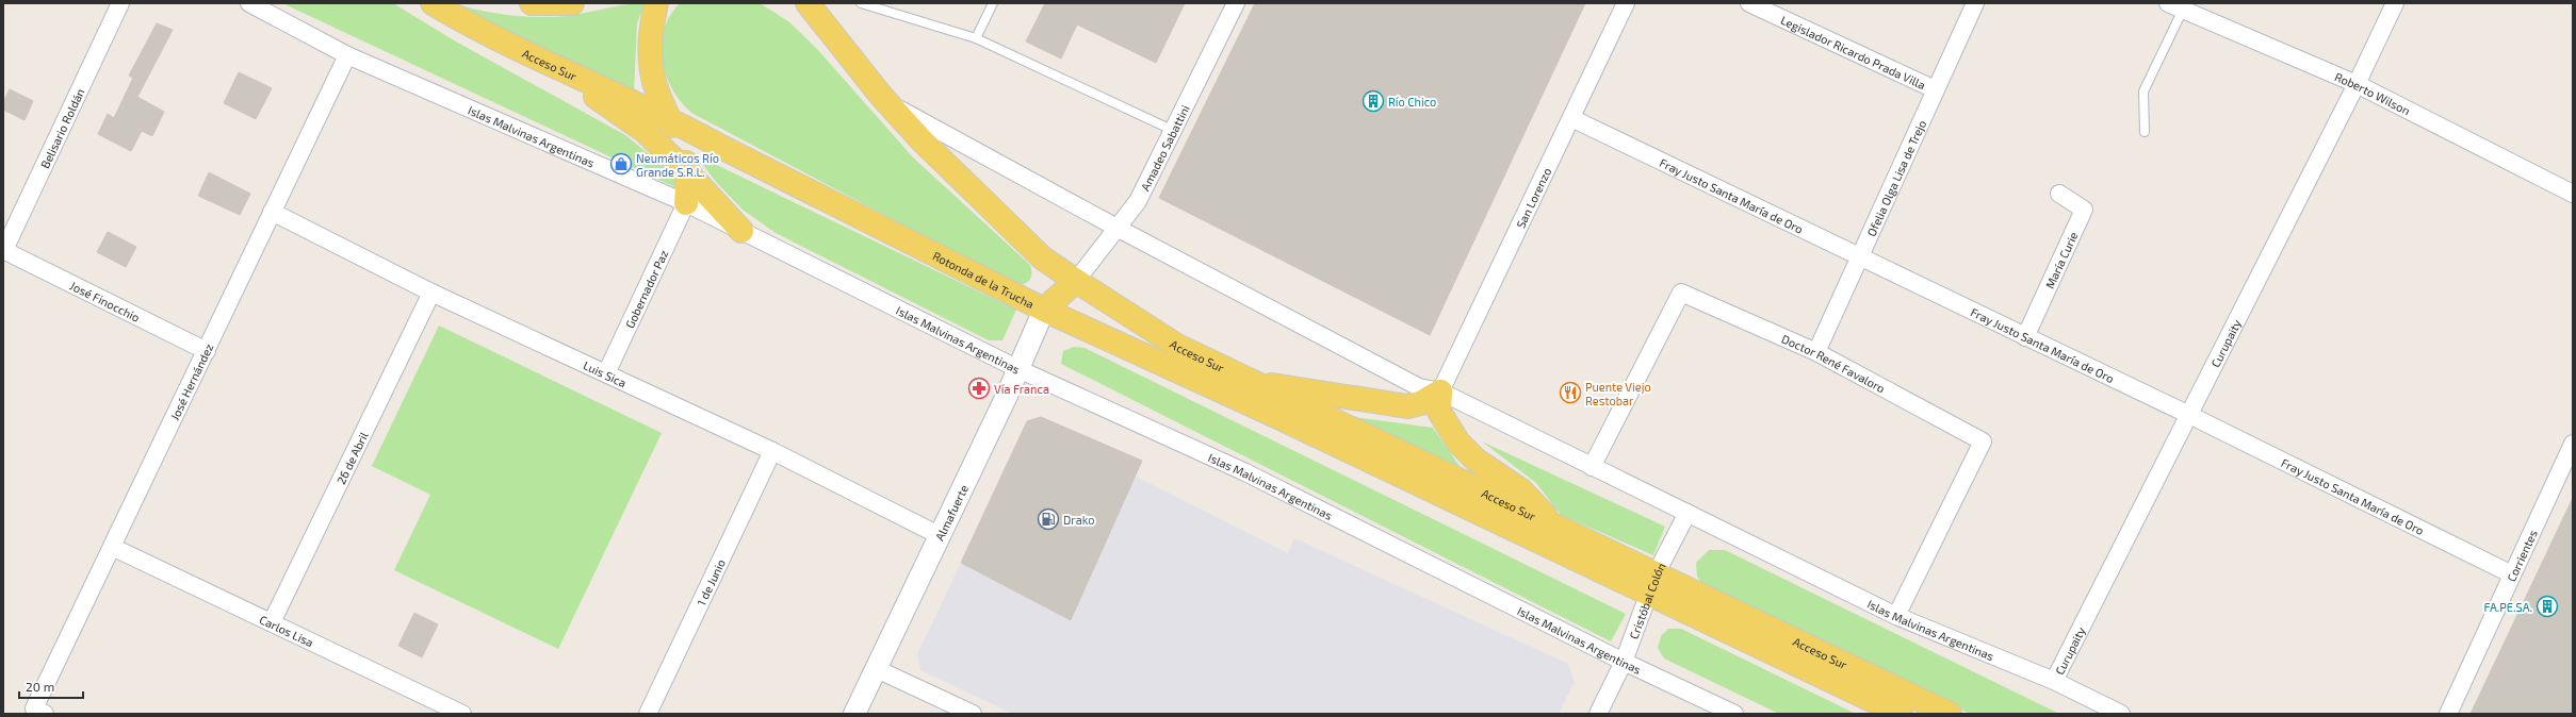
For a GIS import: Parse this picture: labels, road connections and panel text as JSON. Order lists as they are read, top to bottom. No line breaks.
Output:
{"streets":{"main road":["Acceso Sur","Rotonda de la Trucha"],"street":["Legislador Ricardo Prada Villa","Roberto Wilson","Belisario Roldán","Islas Malvinas Argentinas","Amadeo Sabattini","Ofelia Olga Lisa de Trejo","Fray Justo Santa María de Oro","San Lorenzo","María Curie","Gobernador Paz","José Finocchio","Curupaity","Doctor René Favaloro","Luis Sica","José Hernández","26 de Abril","Almafuerte","Corrientes","1 de Junio","Cristóbal Colón","Carlos Lisa"]},"crossings":[["Legislador Ricardo Prada Villa","Ofelia Olga Lisa de Trejo"],["Acceso Sur","Amadeo Sabattini"],["Acceso Sur","Rotonda de la Trucha"],["Acceso Sur","Almafuerte"],["Acceso Sur","Cristóbal Colón"],["Roberto Wilson","Curupaity"],["Belisario Roldán","José Finocchio"],["Islas Malvinas Argentinas","Amadeo Sabattini"],["Islas Malvinas Argentinas","San Lorenzo"],["Islas Malvinas Argentinas","Gobernador Paz"],["Islas Malvinas Argentinas","Curupaity"],["Islas Malvinas Argentinas","Doctor René Favaloro"],["Islas Malvinas Argentinas","José Hernández"],["Islas Malvinas Argentinas","Almafuerte"],["Islas Malvinas Argentinas","Cristóbal Colón"],["Amadeo Sabattini","Rotonda de la Trucha"],["Ofelia Olga Lisa de Trejo","Fray Justo Santa María de Oro"],["Ofelia Olga Lisa de Trejo","Doctor René Favaloro"],["Fray Justo Santa María de Oro","San Lorenzo"],["Fray Justo Santa María de Oro","María Curie"],["Fray Justo Santa María de Oro","Curupaity"],["Fray Justo Santa María de Oro","Corrientes"],["Rotonda de la Trucha","Almafuerte"],["Gobernador Paz","Luis Sica"],["José Finocchio","José Hernández"],["Luis Sica","José Hernández"],["Luis Sica","26 de Abril"],["Luis Sica","Almafuerte"],["Luis Sica","1 de Junio"],["José Hernández","Carlos Lisa"],["26 de Abril","Carlos Lisa"]],"places":{"building":["Río Chico","FA.PE.SA."],"shop":["Neumáticos Río Grande S.R.L."],"pharmacy":["Vía Franca"],"restaurant":["Puente Viejo Restobar"],"fuel station":["Drako"]},"scale_bar":"20 m"}
